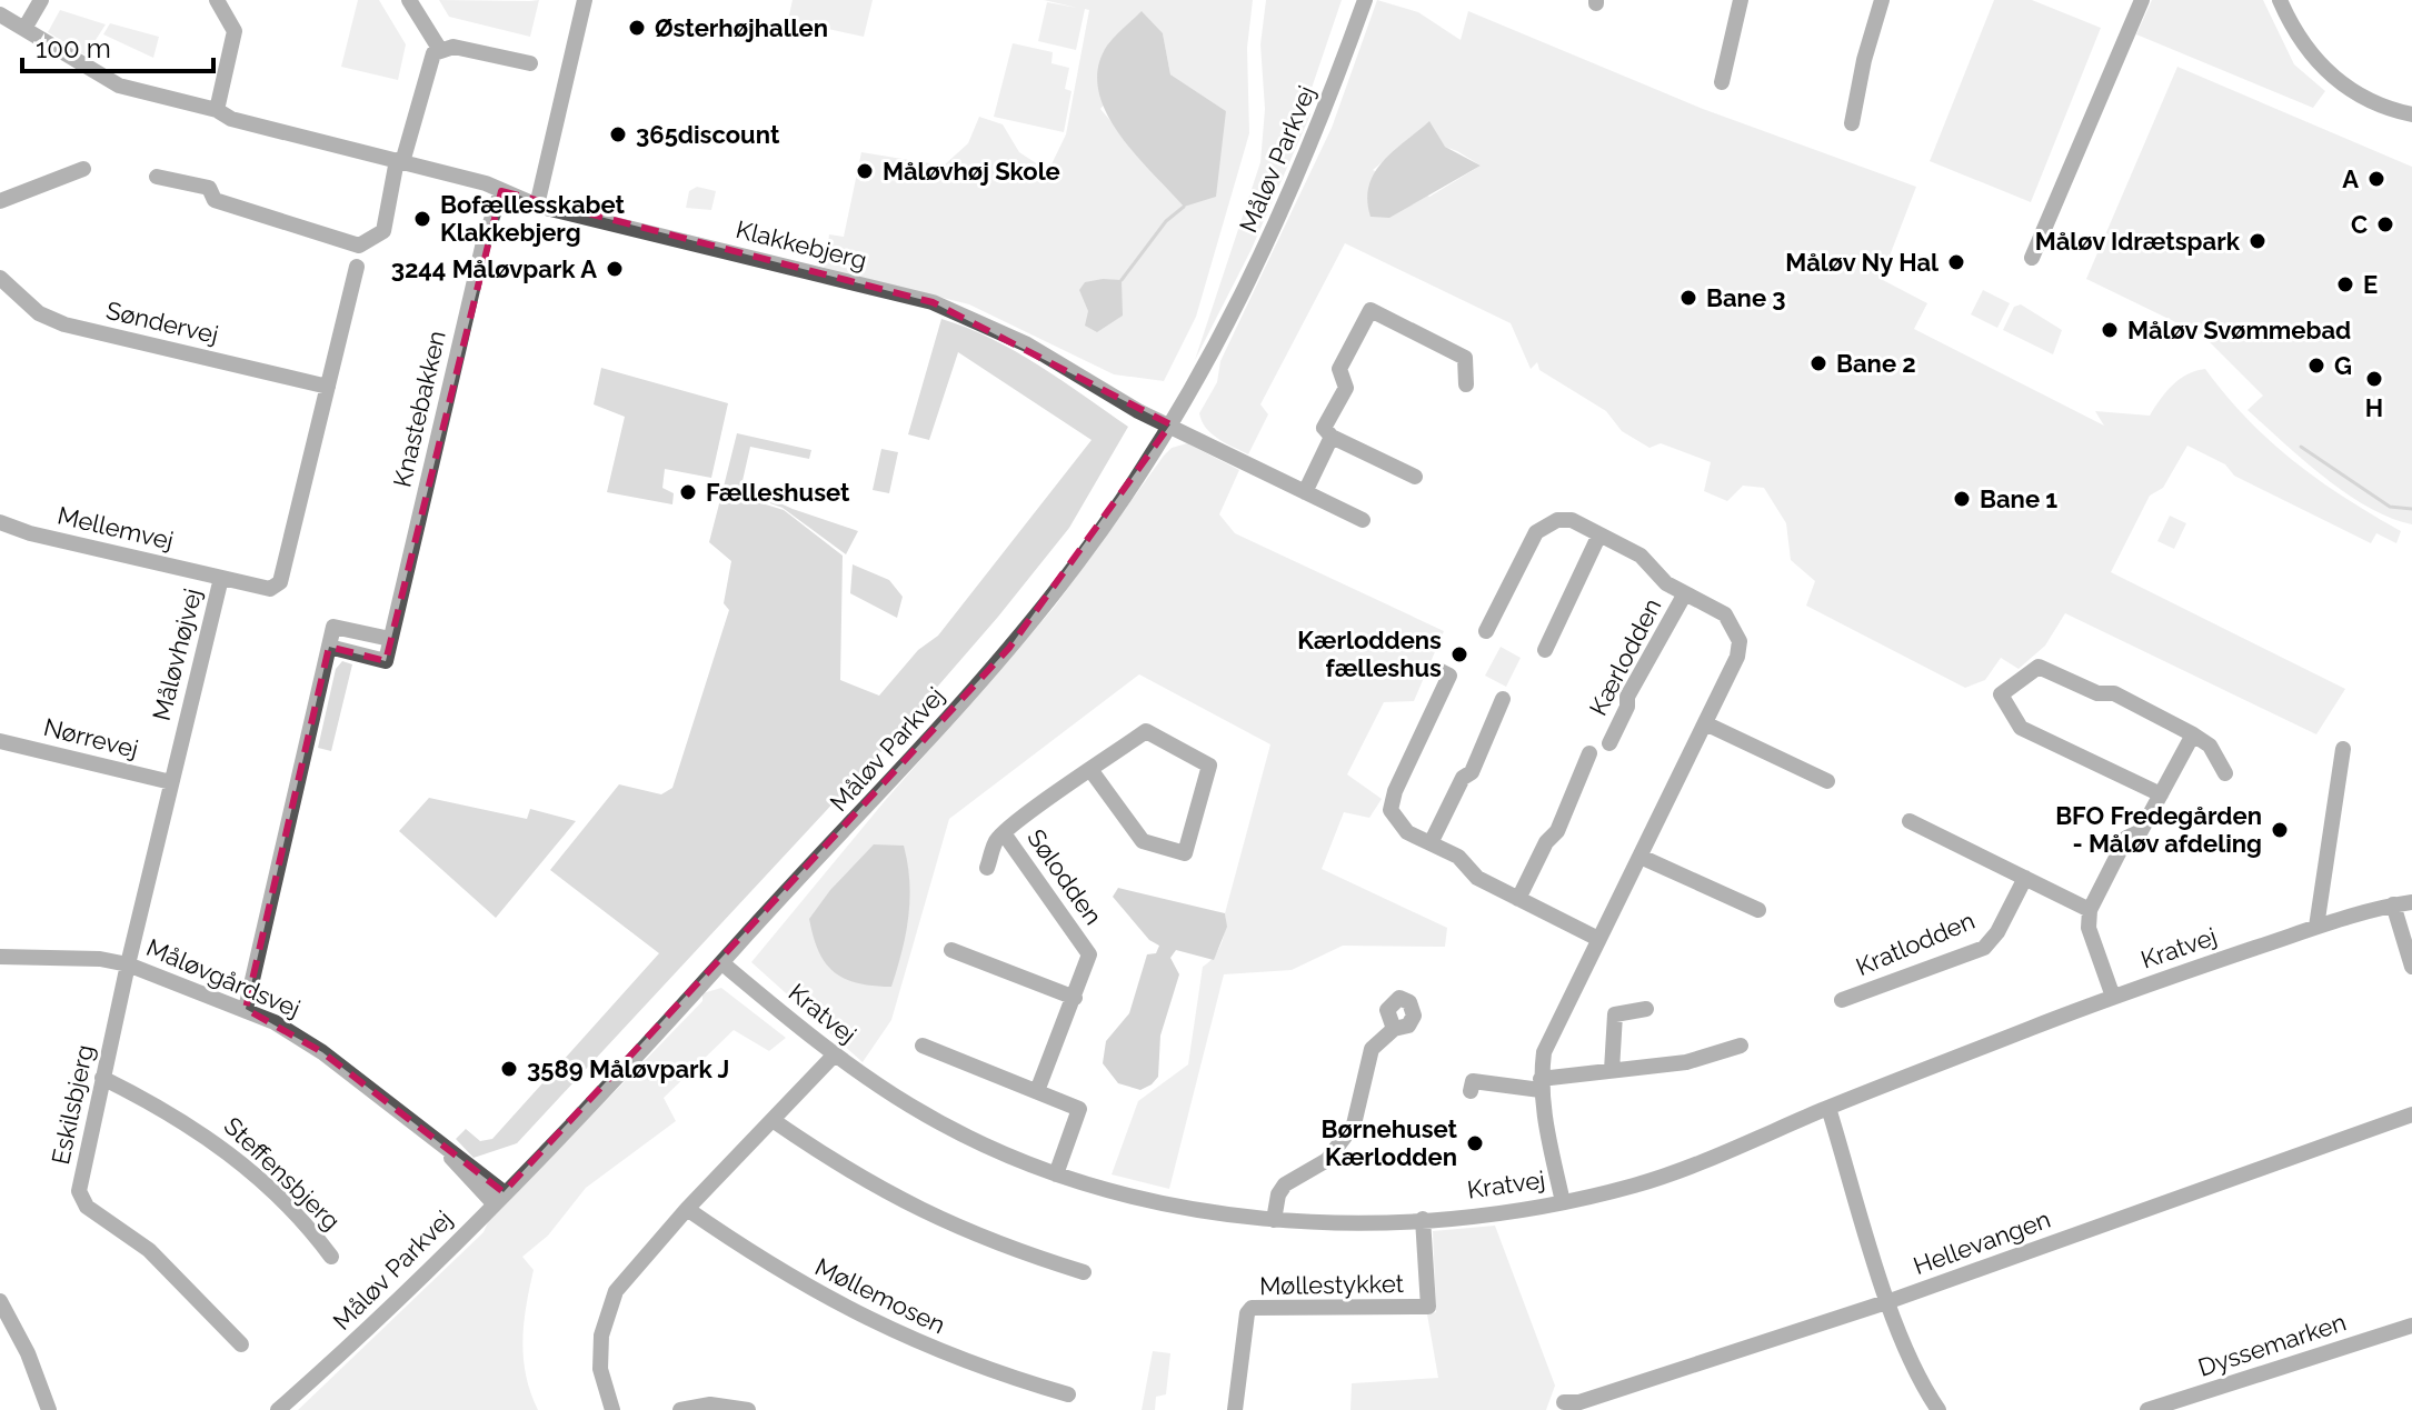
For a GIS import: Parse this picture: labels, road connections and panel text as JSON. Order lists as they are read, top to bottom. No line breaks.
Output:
{"streets":{"street":["Måløv Parkvej","Klakkebjerg","Søndervej","Knastebakken","Mellemvej","Måløvhøjvej","Kærlodden","Nørrevej","Sølodden","Kratlodden","Kratvej","Måløvgårdsvej","Eskilsbjerg","Steffensbjerg","Hellevangen","Møllestykket","Møllemosen","Dyssemarken"]},"crossings":[["Måløv Parkvej","Klakkebjerg"],["Måløv Parkvej","Kratvej"],["Måløv Parkvej","Måløvgårdsvej"],["Klakkebjerg","Knastebakken"],["Søndervej","Måløvhøjvej"],["Knastebakken","Måløvgårdsvej"],["Mellemvej","Måløvhøjvej"],["Måløvhøjvej","Nørrevej"],["Måløvhøjvej","Måløvgårdsvej"],["Måløvhøjvej","Eskilsbjerg"],["Kærlodden","Kratvej"],["Kratvej","Møllestykket"],["Måløvgårdsvej","Eskilsbjerg"],["Eskilsbjerg","Steffensbjerg"]],"places":["Østerhøjhallen","365discount","Måløvhøj Skole","A","Bofællesskabet Klakkebjerg","C","Måløv Idrætspark","Måløv Ny Hal","3244 Måløvpark A","E","Bane 3","Måløv Svømmebad","Bane 2","G","H","Fælleshuset","Bane 1","Kærloddens fælleshus","BFO Fredegården - Måløv afdeling","3589 Måløvpark J","Børnehuset Kærlodden"],"scale_bar":"100 m"}
